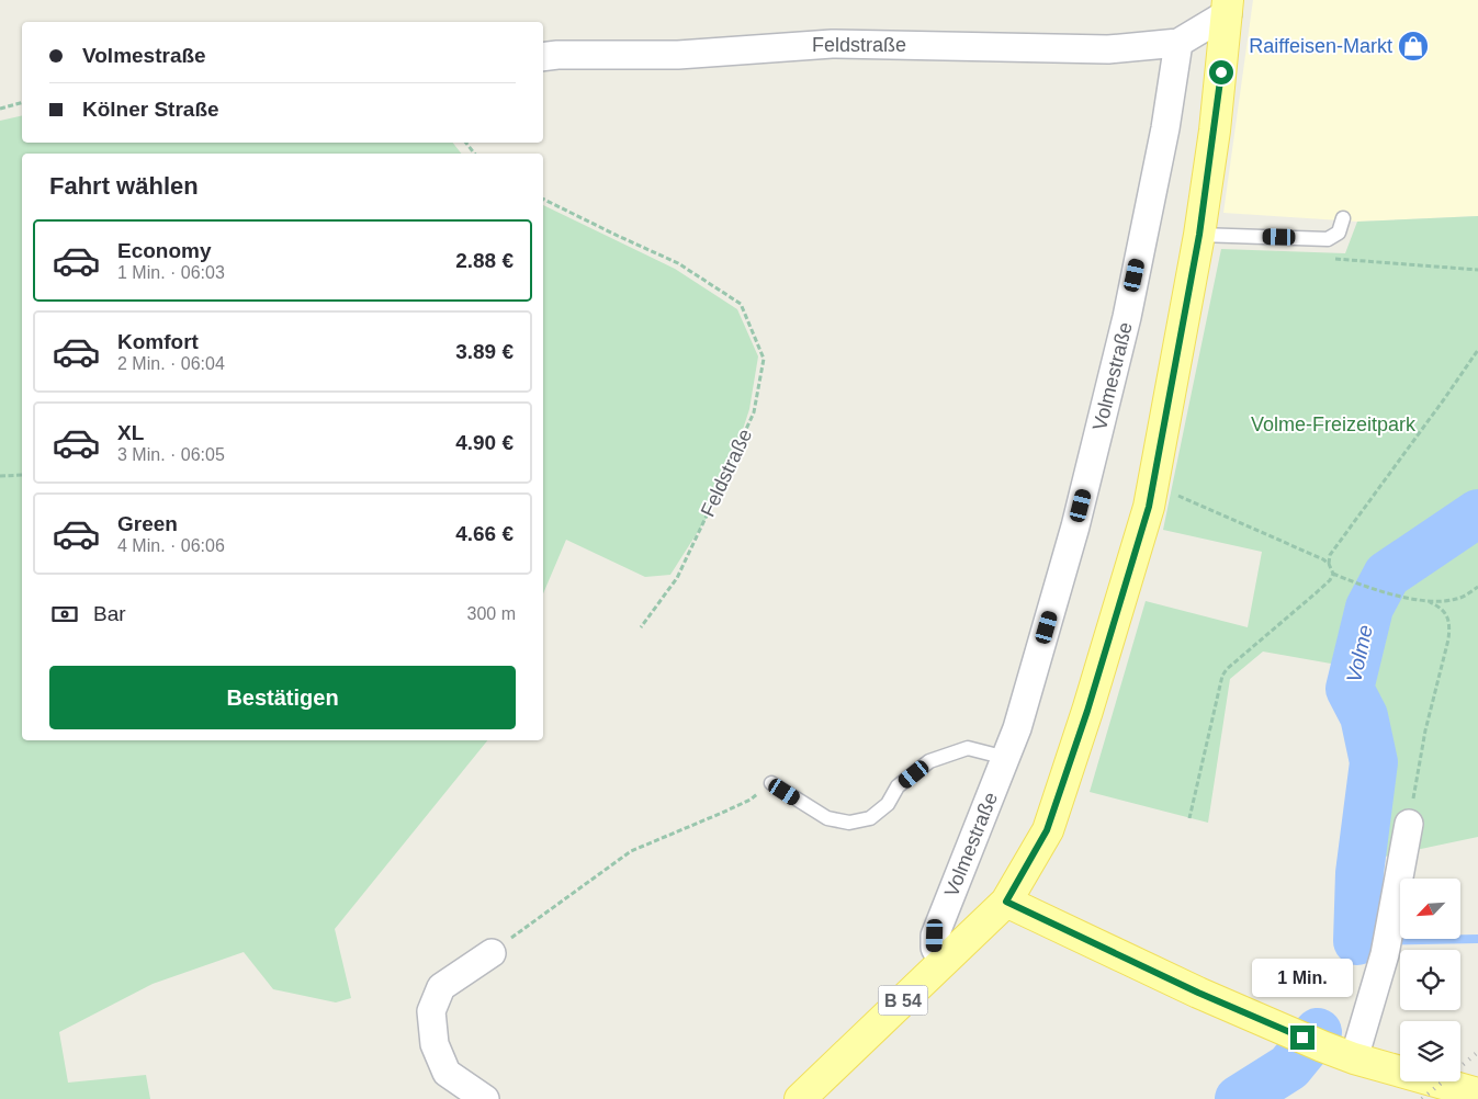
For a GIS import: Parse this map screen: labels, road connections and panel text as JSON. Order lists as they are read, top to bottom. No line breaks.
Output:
{"streets":{"main road":["B 54"],"street":["Feldstraße","Volmestraße"]},"crossings":[["Feldstraße","Volmestraße"],["Volmestraße","B 54"]],"water":["Volme"],"parks":["Volme-Freizeitpark"],"places":{"shop":["Raiffeisen-Markt"]},"north":"bottom left","page":{"banner":["Volmestraße","Kölner Straße"],"heading":"Fahrt wählen","list":[{"name":"Economy","note":"1 Min. · 06:03","value":"2.88 €"},{"name":"Komfort","note":"2 Min. · 06:04","value":"3.89 €"},{"name":"XL","note":"3 Min. · 06:05","value":"4.90 €"},{"name":"Green","note":"4 Min. · 06:06","value":"4.66 €"}],"pay":["Bar","300 m"],"buttons":"Bestätigen","bubble":"1 Min."}}
